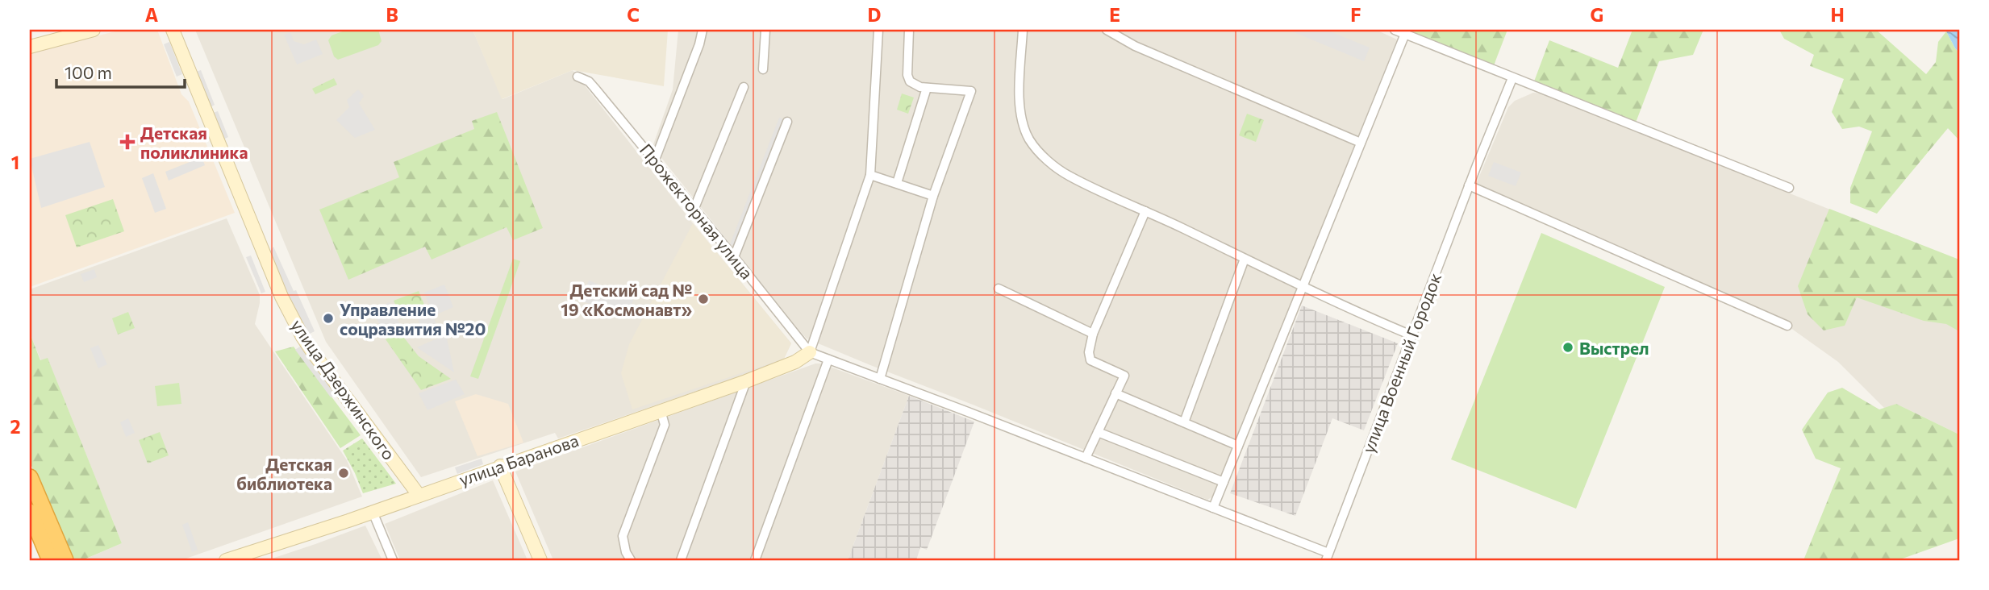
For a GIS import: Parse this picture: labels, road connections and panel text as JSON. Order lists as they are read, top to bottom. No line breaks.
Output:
{"streets":{"street":["Прожекторная улица","улица Военный Городок","улица Дзержинского","улица Баранова"]},"crossings":[["Прожекторная улица","улица Баранова"],["улица Дзержинского","улица Баранова"]],"places":{"health":["Детская поликлиника"],"other":["Детский сад № 19 «Космонавт»","Управление соцразвития №20","Выстрел","Детская библиотека"]},"scale_bar":"100 m","grid":{"columns":["A","B","C","D","E","F","G","H"],"rows":["1","2"]}}
